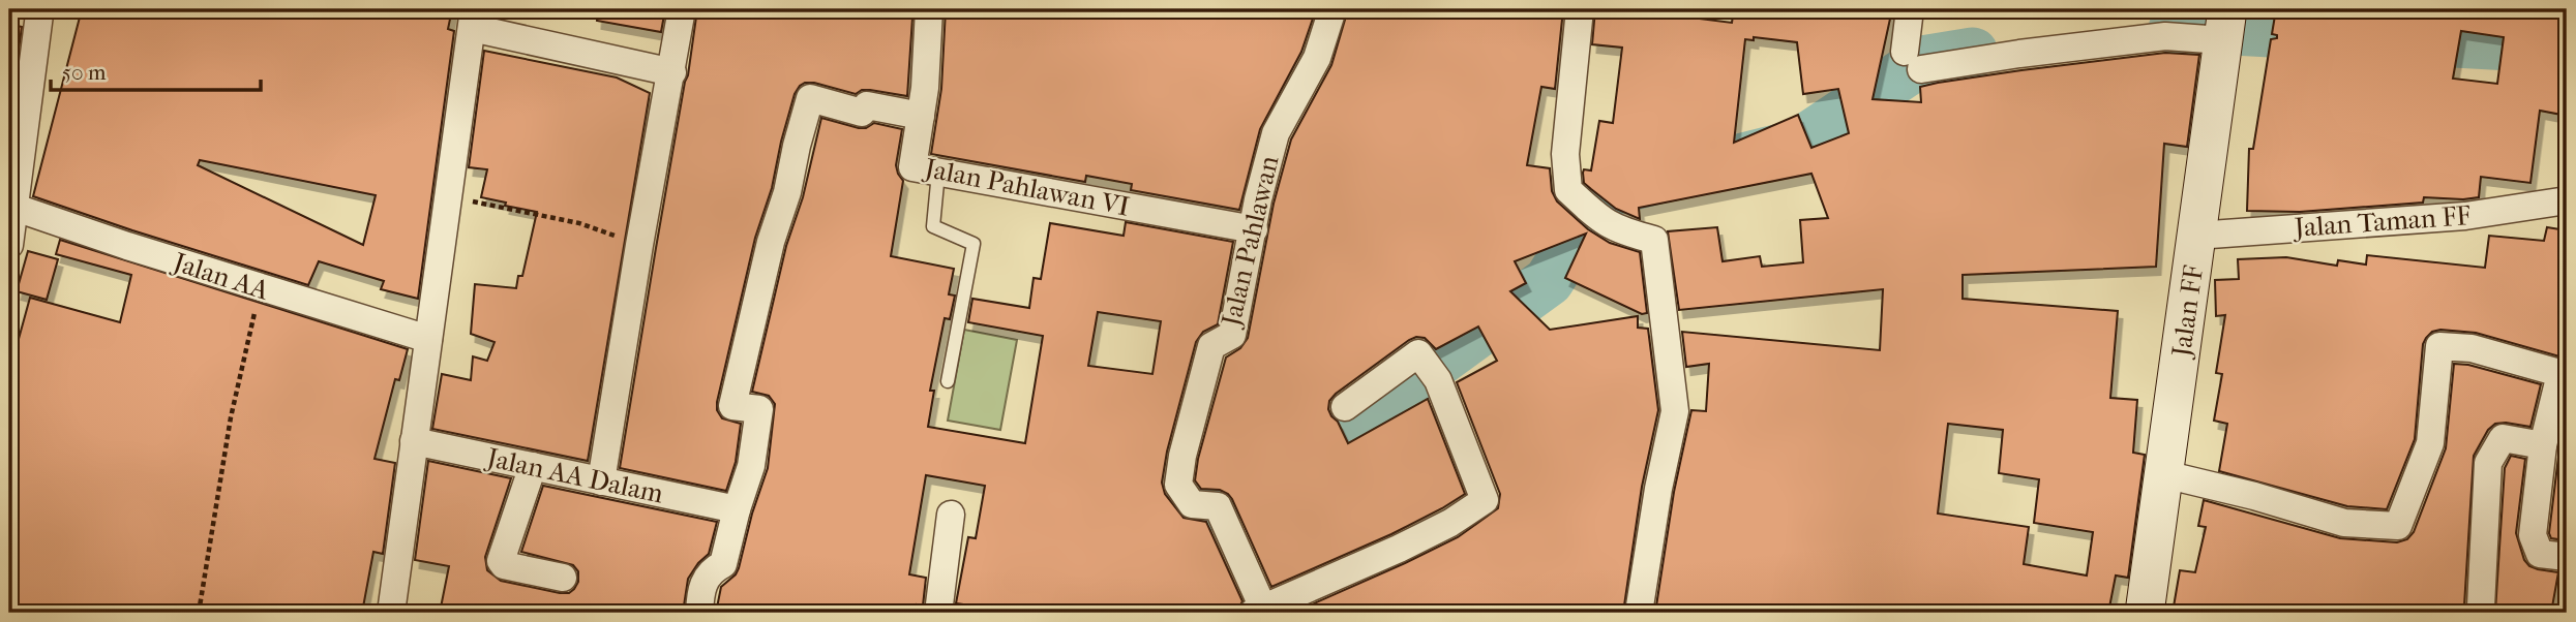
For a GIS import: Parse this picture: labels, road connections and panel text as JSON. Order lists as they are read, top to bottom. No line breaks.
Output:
{"streets":{"street":["Jalan Pahlawan VI","Jalan Taman FF","Jalan Pahlawan","Jalan AA","Jalan FF","Jalan AA Dalam"]},"crossings":[["Jalan Pahlawan VI","Jalan Pahlawan"],["Jalan Taman FF","Jalan FF"]],"scale_bar":"50 m"}
